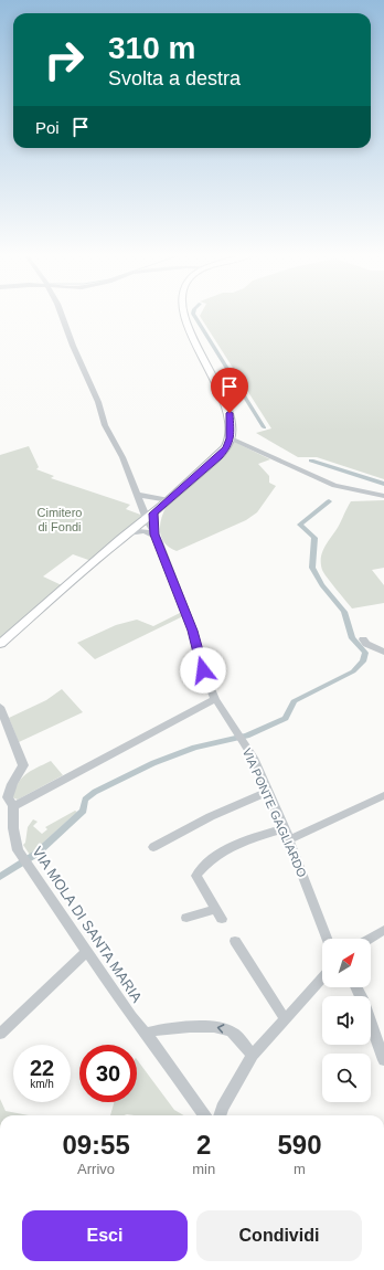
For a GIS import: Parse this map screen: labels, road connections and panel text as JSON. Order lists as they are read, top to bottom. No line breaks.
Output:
{"streets":{"street":["VIA PONTE GAGLIARDO","VIA MOLA DI SANTA MARIA"]},"parks":["Cimitero di Fondi"],"north":"top right","page":{"turn":["310 m","Svolta a destra"],"then":"Poi","speed":"22 km/h","limit":"30","eta":["09:55","Arrivo","2","min","590","m"],"buttons":["Esci","Condividi"]}}
